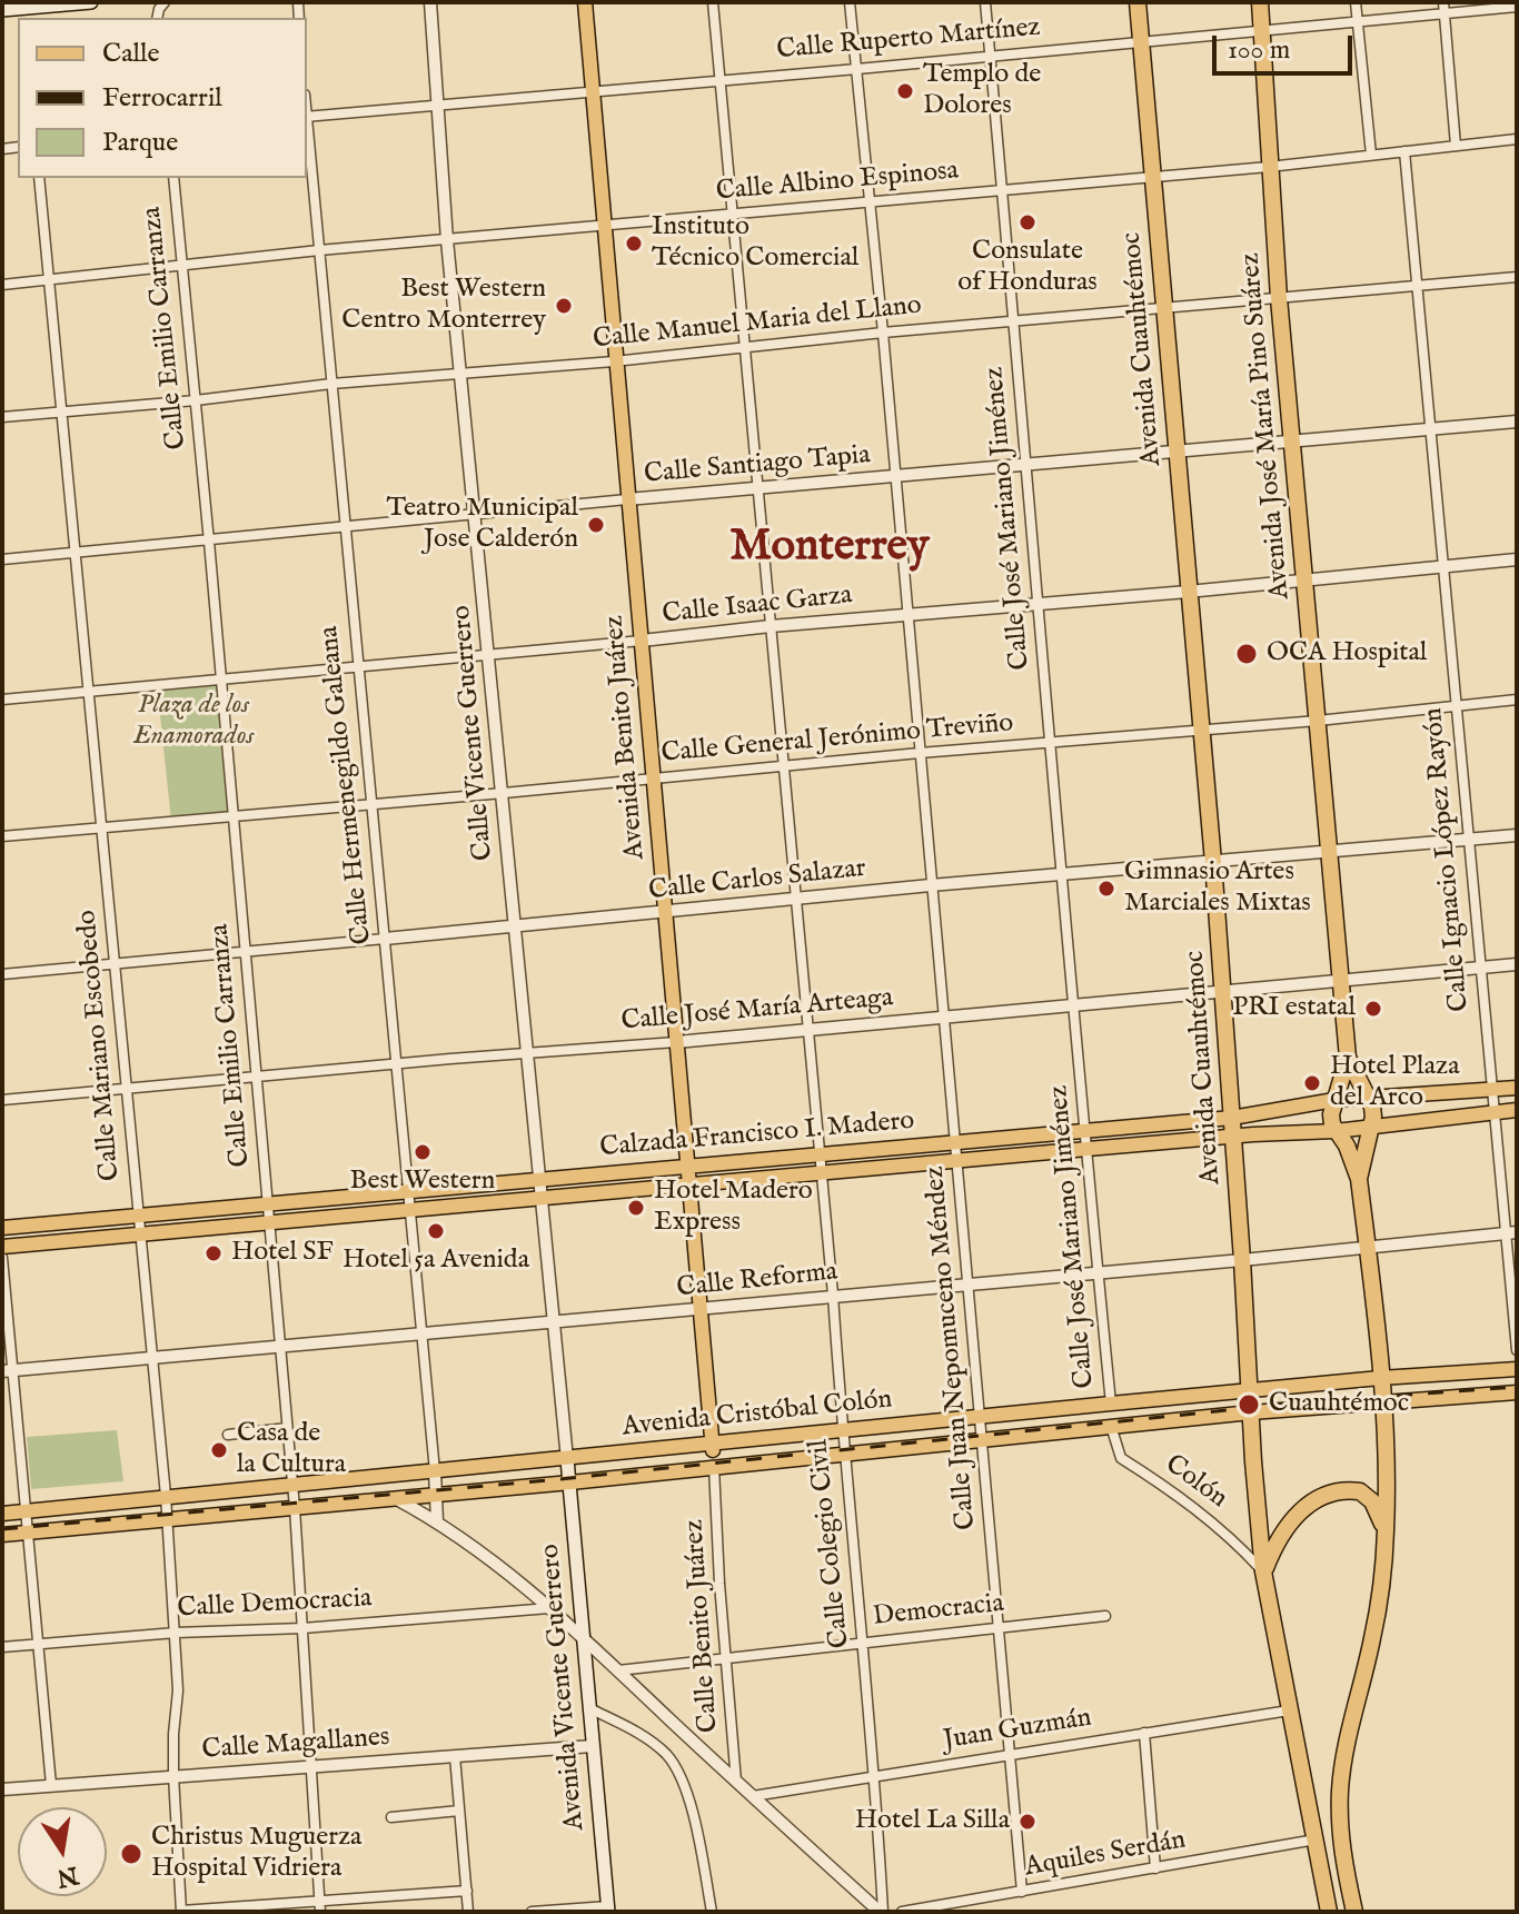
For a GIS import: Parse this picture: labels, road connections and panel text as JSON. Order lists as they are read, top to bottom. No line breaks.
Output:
{"streets":{"highway":["Avenida Cuauhtémoc","Avenida José María Pino Suárez"],"main road":["Avenida Benito Juárez","Calzada Francisco I. Madero","Avenida Cristóbal Colón","Avenida Vicente Guerrero"],"street":["Calle Ruperto Martínez","Calle Albino Espinosa","Calle Manuel Maria del Llano","Calle Emilio Carranza","Calle Santiago Tapia","Calle José Mariano Jiménez","Calle Isaac Garza","Calle Vicente Guerrero","Calle General Jerónimo Treviño","Calle Hermenegildo Galeana","Calle Ignacio López Rayón","Calle Carlos Salazar","Calle José María Arteaga","Calle Mariano Escobedo","Calle Reforma","Calle Juan Nepomuceno Méndez","Colón","Calle Colegio Civil","Calle Democracia","Democracia","Calle Benito Juárez","Juan Guzmán","Calle Magallanes","Aquiles Serdán"]},"crossings":[["Calle Ruperto Martínez","Avenida Cuauhtémoc"],["Calle Ruperto Martínez","Avenida José María Pino Suárez"],["Calle Ruperto Martínez","Calle José Mariano Jiménez"],["Calle Ruperto Martínez","Calle Vicente Guerrero"],["Calle Ruperto Martínez","Avenida Benito Juárez"],["Calle Ruperto Martínez","Calle Juan Nepomuceno Méndez"],["Calle Ruperto Martínez","Calle Colegio Civil"],["Calle Albino Espinosa","Calle Emilio Carranza"],["Calle Albino Espinosa","Avenida Cuauhtémoc"],["Calle Albino Espinosa","Avenida José María Pino Suárez"],["Calle Albino Espinosa","Calle José Mariano Jiménez"],["Calle Albino Espinosa","Calle Vicente Guerrero"],["Calle Albino Espinosa","Avenida Benito Juárez"],["Calle Albino Espinosa","Calle Hermenegildo Galeana"],["Calle Albino Espinosa","Calle Ignacio López Rayón"],["Calle Albino Espinosa","Calle Mariano Escobedo"],["Calle Albino Espinosa","Calle Juan Nepomuceno Méndez"],["Calle Albino Espinosa","Calle Colegio Civil"],["Calle Manuel Maria del Llano","Calle Emilio Carranza"],["Calle Manuel Maria del Llano","Avenida Cuauhtémoc"],["Calle Manuel Maria del Llano","Avenida José María Pino Suárez"],["Calle Manuel Maria del Llano","Calle José Mariano Jiménez"],["Calle Manuel Maria del Llano","Calle Vicente Guerrero"],["Calle Manuel Maria del Llano","Avenida Benito Juárez"],["Calle Manuel Maria del Llano","Calle Hermenegildo Galeana"],["Calle Manuel Maria del Llano","Calle Ignacio López Rayón"],["Calle Manuel Maria del Llano","Calle Mariano Escobedo"],["Calle Manuel Maria del Llano","Calle Juan Nepomuceno Méndez"],["Calle Manuel Maria del Llano","Calle Colegio Civil"],["Calle Emilio Carranza","Calle Santiago Tapia"],["Calle Emilio Carranza","Calle Isaac Garza"],["Calle Emilio Carranza","Calle General Jerónimo Treviño"],["Calle Emilio Carranza","Calle Carlos Salazar"],["Calle Emilio Carranza","Calle José María Arteaga"],["Calle Emilio Carranza","Calzada Francisco I. Madero"],["Calle Emilio Carranza","Calle Reforma"],["Calle Emilio Carranza","Avenida Cristóbal Colón"],["Calle Emilio Carranza","Calle Democracia"],["Calle Emilio Carranza","Calle Magallanes"],["Avenida Cuauhtémoc","Calle Santiago Tapia"],["Avenida Cuauhtémoc","Calle Isaac Garza"],["Avenida Cuauhtémoc","Calle General Jerónimo Treviño"],["Avenida Cuauhtémoc","Calle Carlos Salazar"],["Avenida Cuauhtémoc","Calle José María Arteaga"],["Avenida Cuauhtémoc","Calzada Francisco I. Madero"],["Avenida Cuauhtémoc","Calle Reforma"],["Avenida Cuauhtémoc","Avenida Cristóbal Colón"],["Avenida Cuauhtémoc","Colón"],["Avenida Cuauhtémoc","Juan Guzmán"],["Avenida Cuauhtémoc","Aquiles Serdán"],["Avenida José María Pino Suárez","Calle Santiago Tapia"],["Avenida José María Pino Suárez","Calle Isaac Garza"],["Avenida José María Pino Suárez","Calle General Jerónimo Treviño"],["Avenida José María Pino Suárez","Calle Carlos Salazar"],["Avenida José María Pino Suárez","Calle José María Arteaga"],["Avenida José María Pino Suárez","Calzada Francisco I. Madero"],["Avenida José María Pino Suárez","Calle Reforma"],["Avenida José María Pino Suárez","Avenida Cristóbal Colón"],["Calle Santiago Tapia","Calle José Mariano Jiménez"],["Calle Santiago Tapia","Calle Vicente Guerrero"],["Calle Santiago Tapia","Avenida Benito Juárez"],["Calle Santiago Tapia","Calle Hermenegildo Galeana"],["Calle Santiago Tapia","Calle Ignacio López Rayón"],["Calle Santiago Tapia","Calle Mariano Escobedo"],["Calle Santiago Tapia","Calle Juan Nepomuceno Méndez"],["Calle Santiago Tapia","Calle Colegio Civil"],["Calle José Mariano Jiménez","Calle Isaac Garza"],["Calle José Mariano Jiménez","Calle General Jerónimo Treviño"],["Calle José Mariano Jiménez","Calle Carlos Salazar"],["Calle José Mariano Jiménez","Calle José María Arteaga"],["Calle José Mariano Jiménez","Calzada Francisco I. Madero"],["Calle José Mariano Jiménez","Calle Reforma"],["Calle José Mariano Jiménez","Avenida Cristóbal Colón"],["Calle Isaac Garza","Calle Vicente Guerrero"],["Calle Isaac Garza","Avenida Benito Juárez"],["Calle Isaac Garza","Calle Hermenegildo Galeana"],["Calle Isaac Garza","Calle Ignacio López Rayón"],["Calle Isaac Garza","Calle Mariano Escobedo"],["Calle Isaac Garza","Calle Juan Nepomuceno Méndez"],["Calle Isaac Garza","Calle Colegio Civil"],["Calle Vicente Guerrero","Calle General Jerónimo Treviño"],["Calle Vicente Guerrero","Calle Carlos Salazar"],["Calle Vicente Guerrero","Calle José María Arteaga"],["Calle Vicente Guerrero","Calzada Francisco I. Madero"],["Calle Vicente Guerrero","Calle Reforma"],["Calle Vicente Guerrero","Avenida Cristóbal Colón"],["Calle Vicente Guerrero","Avenida Vicente Guerrero"],["Avenida Benito Juárez","Calle General Jerónimo Treviño"],["Avenida Benito Juárez","Calle Carlos Salazar"],["Avenida Benito Juárez","Calle José María Arteaga"],["Avenida Benito Juárez","Calzada Francisco I. Madero"],["Avenida Benito Juárez","Calle Reforma"],["Avenida Benito Juárez","Avenida Cristóbal Colón"],["Avenida Benito Juárez","Calle Benito Juárez"],["Calle General Jerónimo Treviño","Calle Hermenegildo Galeana"],["Calle General Jerónimo Treviño","Calle Ignacio López Rayón"],["Calle General Jerónimo Treviño","Calle Mariano Escobedo"],["Calle General Jerónimo Treviño","Calle Juan Nepomuceno Méndez"],["Calle General Jerónimo Treviño","Calle Colegio Civil"],["Calle Hermenegildo Galeana","Calle Carlos Salazar"],["Calle Hermenegildo Galeana","Calle José María Arteaga"],["Calle Hermenegildo Galeana","Calzada Francisco I. Madero"],["Calle Hermenegildo Galeana","Calle Reforma"],["Calle Hermenegildo Galeana","Avenida Cristóbal Colón"],["Calle Ignacio López Rayón","Calle Carlos Salazar"],["Calle Ignacio López Rayón","Calle José María Arteaga"],["Calle Ignacio López Rayón","Calzada Francisco I. Madero"],["Calle Ignacio López Rayón","Calle Reforma"],["Calle Carlos Salazar","Calle Mariano Escobedo"],["Calle Carlos Salazar","Calle Juan Nepomuceno Méndez"],["Calle Carlos Salazar","Calle Colegio Civil"],["Calle José María Arteaga","Calle Mariano Escobedo"],["Calle José María Arteaga","Calle Juan Nepomuceno Méndez"],["Calle José María Arteaga","Calle Colegio Civil"],["Calle Mariano Escobedo","Calzada Francisco I. Madero"],["Calle Mariano Escobedo","Calle Reforma"],["Calle Mariano Escobedo","Avenida Cristóbal Colón"],["Calle Mariano Escobedo","Calle Democracia"],["Calle Mariano Escobedo","Calle Magallanes"],["Calzada Francisco I. Madero","Calle Juan Nepomuceno Méndez"],["Calzada Francisco I. Madero","Calle Colegio Civil"],["Calle Reforma","Calle Juan Nepomuceno Méndez"],["Calle Reforma","Calle Colegio Civil"],["Calle Juan Nepomuceno Méndez","Avenida Cristóbal Colón"],["Calle Juan Nepomuceno Méndez","Democracia"],["Calle Juan Nepomuceno Méndez","Juan Guzmán"],["Calle Juan Nepomuceno Méndez","Aquiles Serdán"],["Avenida Cristóbal Colón","Colón"],["Avenida Cristóbal Colón","Calle Colegio Civil"],["Avenida Cristóbal Colón","Calle Benito Juárez"],["Avenida Cristóbal Colón","Avenida Vicente Guerrero"],["Calle Colegio Civil","Democracia"],["Calle Colegio Civil","Juan Guzmán"],["Democracia","Calle Benito Juárez"],["Avenida Vicente Guerrero","Calle Magallanes"]],"districts":["Monterrey"],"parks":["Plaza de los Enamorados"],"places":["Templo de Dolores","Consulate of Honduras","Instituto Técnico Comercial","Best Western Centro Monterrey","Teatro Municipal Jose Calderón","OCA Hospital","Gimnasio Artes Marciales Mixtas","PRI estatal","Hotel Plaza del Arco","Best Western","Hotel Madero Express","Hotel 5a Avenida","Hotel SF","Cuauhtémoc","Casa de la Cultura","Hotel La Silla","Christus Muguerza Hospital Vidriera"],"legend":["Calle","Ferrocarril","Parque"],"scale_bar":"100 m","north":"bottom"}
